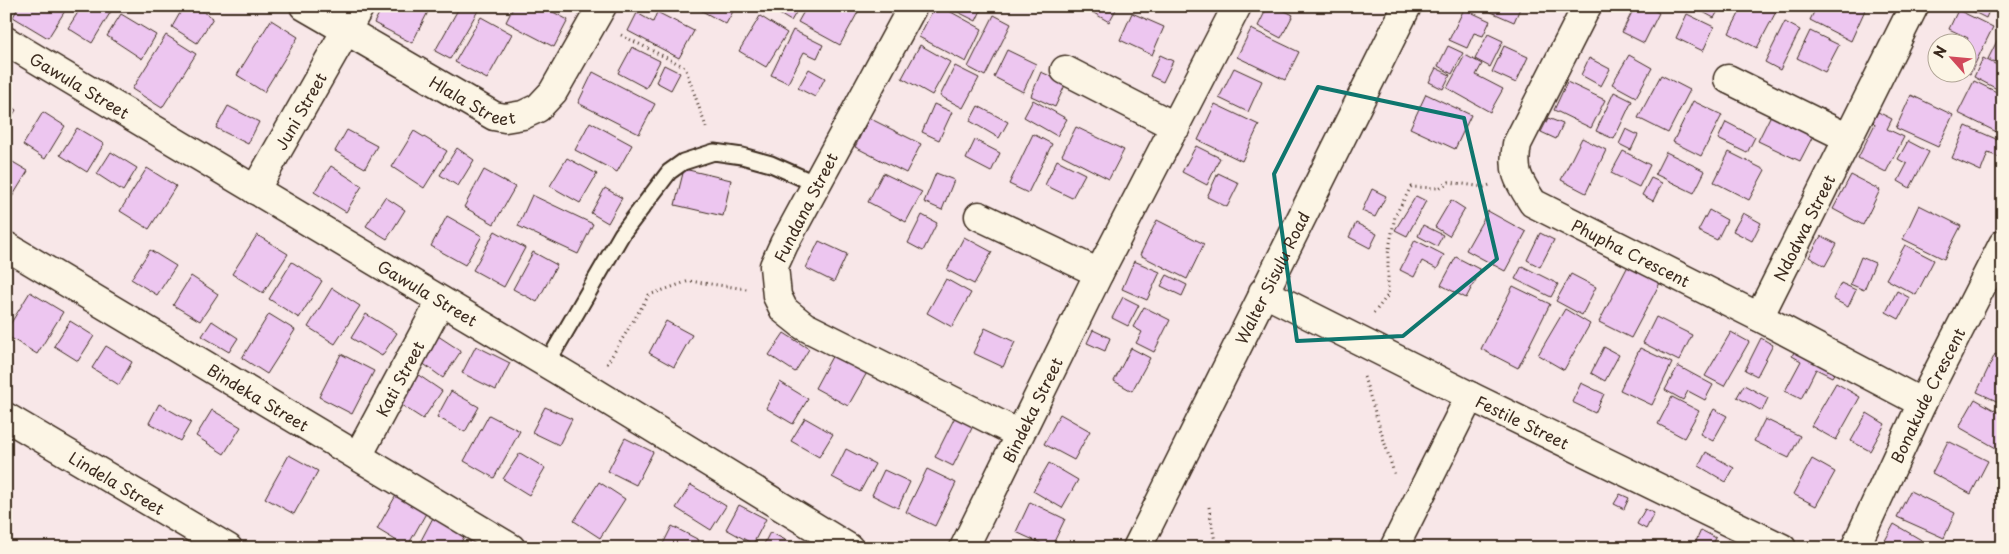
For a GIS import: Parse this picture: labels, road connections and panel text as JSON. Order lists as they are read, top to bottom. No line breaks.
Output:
{"streets":{"street":["Gawula Street","Hlala Street","Juni Street","Fundana Street","Ndodwa Street","Phupha Crescent","Walter Sisulu Road","Kati Street","Bonakude Crescent","Bindeka Street","Festile Street","Lindela Street"]},"crossings":[["Gawula Street","Juni Street"],["Gawula Street","Kati Street"],["Hlala Street","Juni Street"],["Ndodwa Street","Phupha Crescent"],["Phupha Crescent","Bonakude Crescent"],["Walter Sisulu Road","Festile Street"],["Kati Street","Bindeka Street"]],"north":"top left"}
